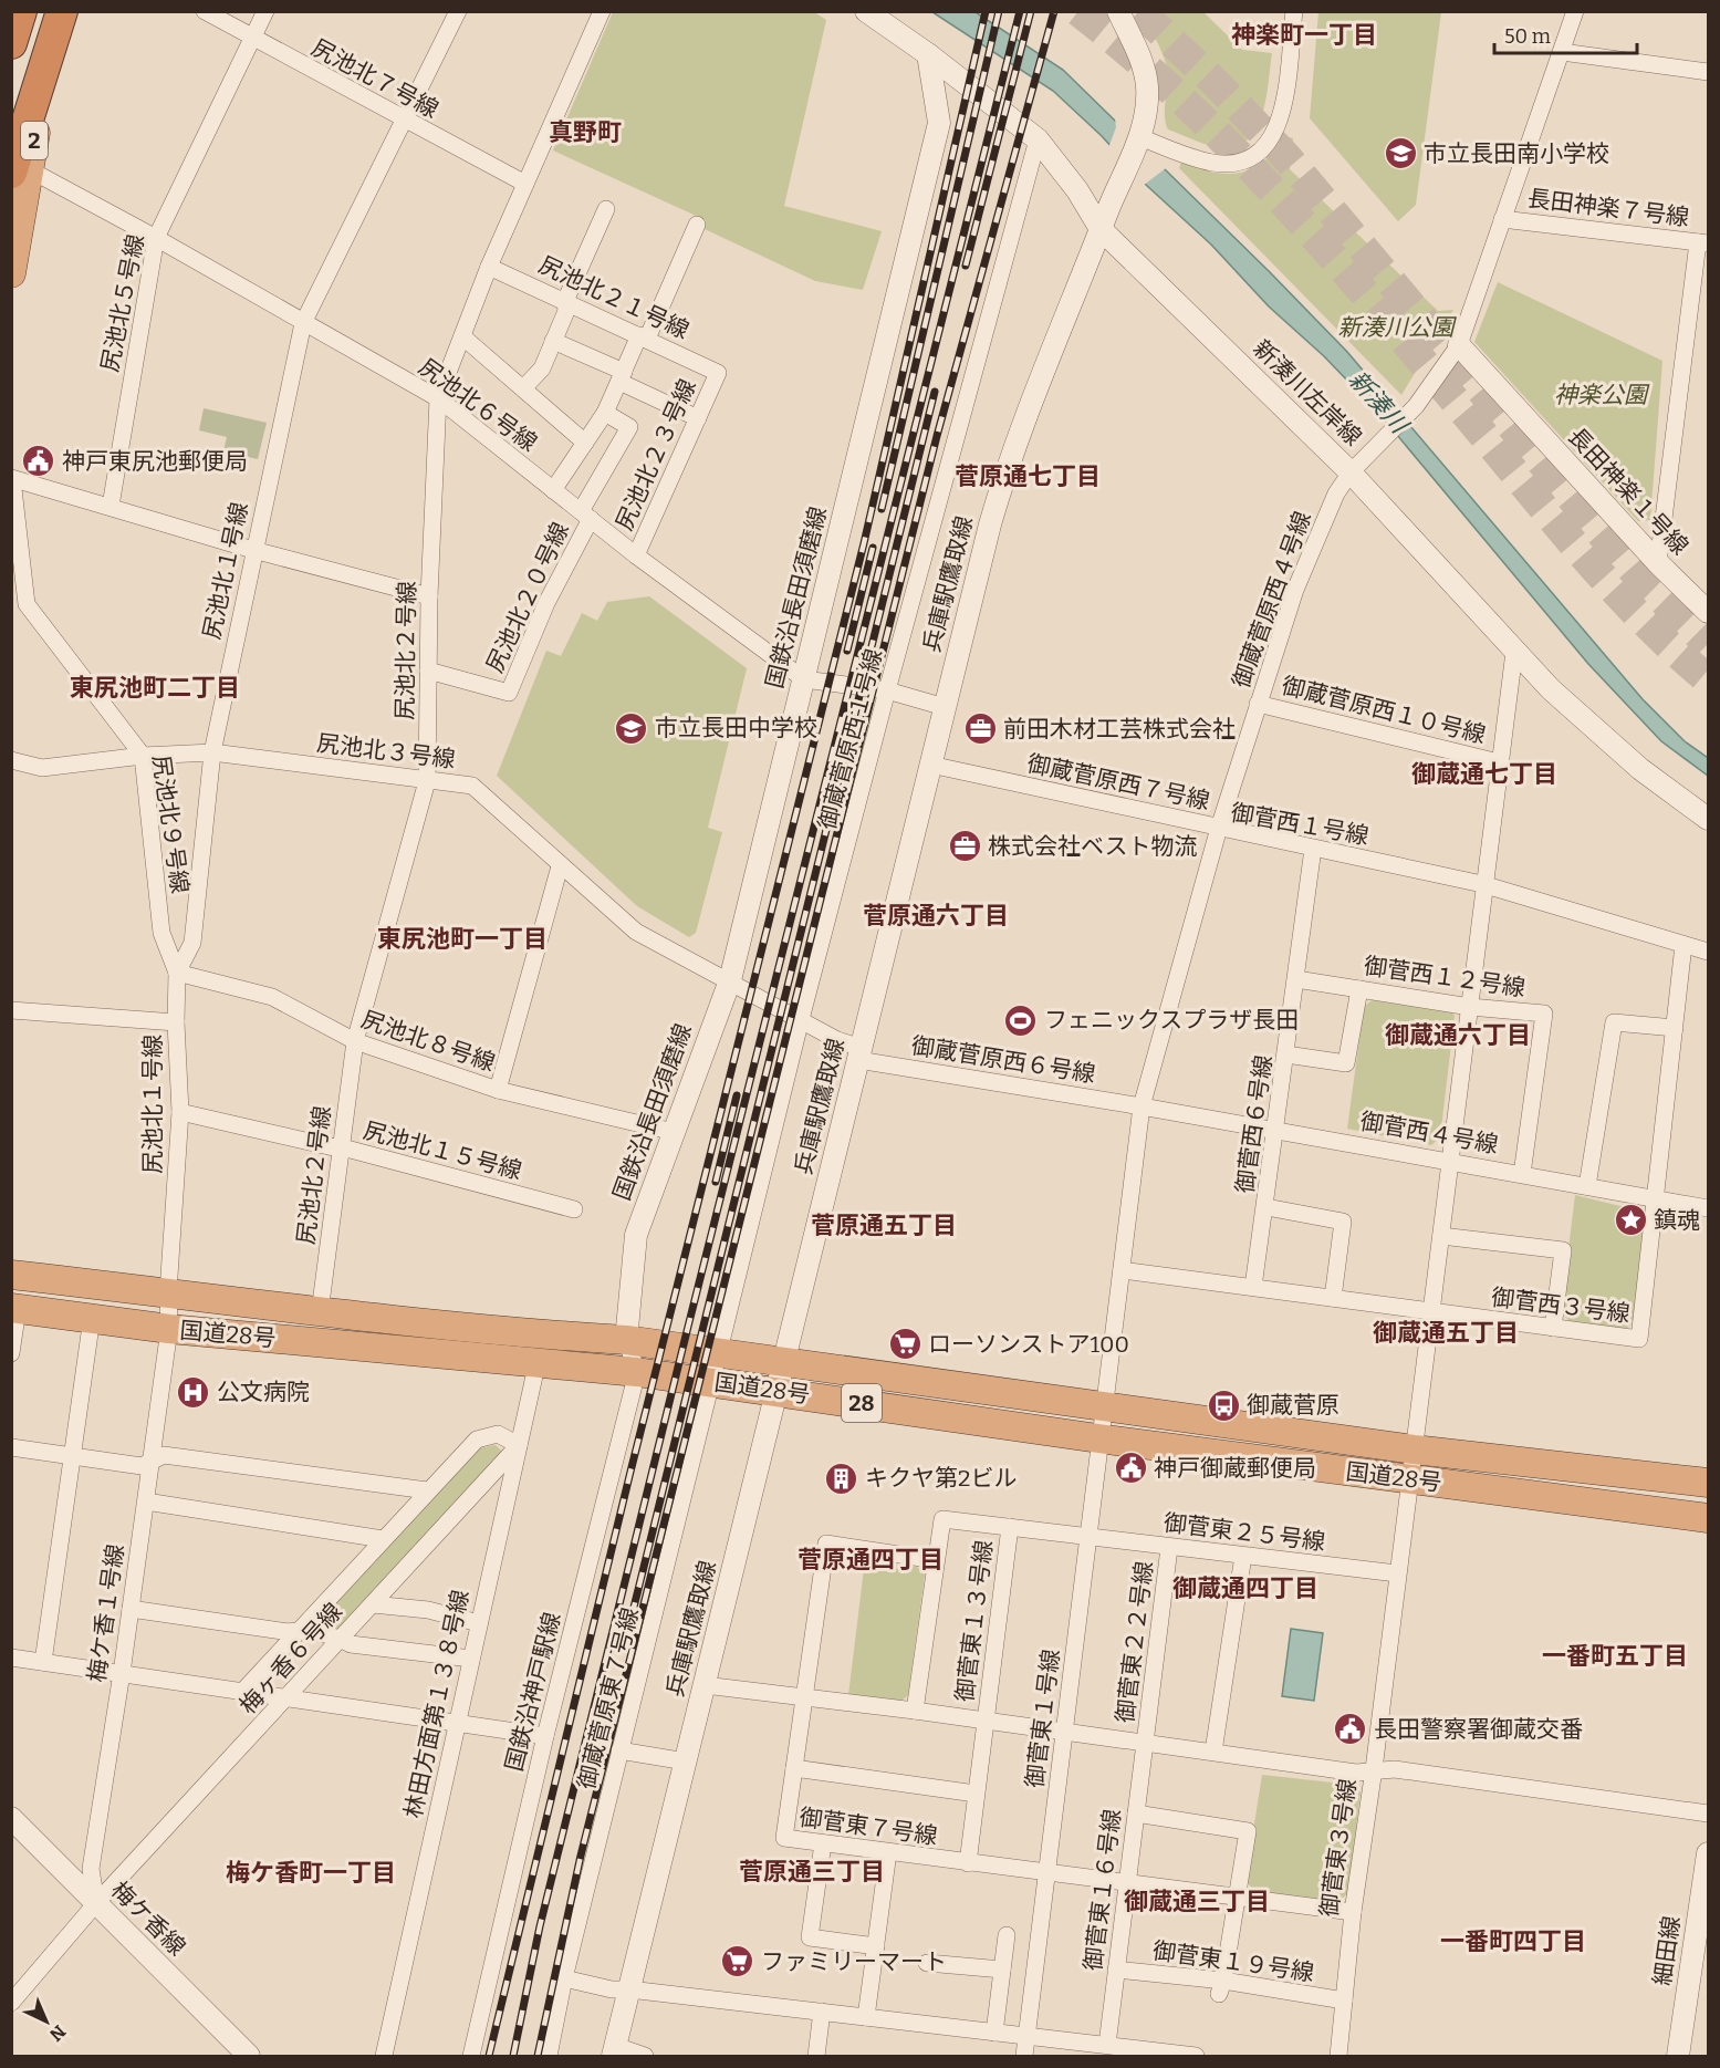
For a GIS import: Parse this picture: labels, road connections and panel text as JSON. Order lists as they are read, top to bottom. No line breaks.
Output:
{"streets":{"highway":["2","国道28号","28"],"street":["尻池北７号線","長田神楽７号線","尻池北２１号線","尻池北５号線","新湊川左岸線","尻池北６号線","尻池北２３号線","長田神楽１号線","尻池北１号線","兵庫駅鷹取線","尻池北２０号線","国鉄沿長田須磨線","御蔵菅原西４号線","尻池北２号線","御蔵菅原西１０号線","御蔵菅原西１号線","尻池北３号線","御蔵菅原西７号線","尻池北９号線","御菅西１号線","御菅西１２号線","尻池北８号線","御蔵菅原西６号線","御菅西６号線","御菅西４号線","尻池北１５号線","御菅西３号線","御菅東２５号線","梅ケ香１号線","御菅東１３号線","御菅東２２号線","梅ヶ香６号線","国鉄沿神戸駅線","御蔵菅原東７号線","林田方面第１３８号線","御菅東１号線","御菅東７号線","御菅東３号線","御菅東１６号線","梅ケ香線","細田線","御菅東１９号線"]},"crossings":[["尻池北７号線","尻池北５号線"],["尻池北７号線","尻池北１号線"],["尻池北７号線","尻池北２号線"],["2","尻池北６号線"],["長田神楽７号線","御蔵菅原西４号線"],["尻池北２１号線","尻池北２３号線"],["尻池北２１号線","尻池北２号線"],["尻池北５号線","尻池北６号線"],["新湊川左岸線","兵庫駅鷹取線"],["新湊川左岸線","国鉄沿長田須磨線"],["新湊川左岸線","御蔵菅原西４号線"],["新湊川左岸線","御蔵菅原西１号線"],["新湊川左岸線","御菅東３号線"],["尻池北６号線","尻池北２３号線"],["尻池北６号線","尻池北１号線"],["尻池北６号線","尻池北２０号線"],["尻池北６号線","国鉄沿長田須磨線"],["尻池北６号線","尻池北２号線"],["長田神楽１号線","御蔵菅原西４号線"],["尻池北１号線","尻池北３号線"],["尻池北１号線","尻池北９号線"],["尻池北１号線","尻池北８号線"],["尻池北１号線","尻池北１５号線"],["尻池北１号線","国道28号"],["尻池北１号線","梅ケ香１号線"],["兵庫駅鷹取線","御蔵菅原西７号線"],["兵庫駅鷹取線","御蔵菅原西６号線"],["兵庫駅鷹取線","国道28号"],["尻池北２０号線","尻池北２号線"],["国鉄沿長田須磨線","尻池北３号線"],["国鉄沿長田須磨線","尻池北８号線"],["国鉄沿長田須磨線","国道28号"],["御蔵菅原西４号線","御蔵菅原西１０号線"],["御蔵菅原西４号線","御蔵菅原西７号線"],["御蔵菅原西４号線","御菅西１号線"],["尻池北２号線","尻池北３号線"],["尻池北２号線","尻池北８号線"],["尻池北２号線","尻池北１５号線"],["尻池北２号線","国道28号"],["御蔵菅原西１０号線","御菅東３号線"],["御蔵菅原西１号線","尻池北３号線"],["御蔵菅原西１号線","御蔵菅原西６号線"],["御蔵菅原西１号線","国道28号"],["御蔵菅原西１号線","御蔵菅原東７号線"],["尻池北３号線","尻池北９号線"],["尻池北３号線","御蔵菅原西６号線"],["御蔵菅原西７号線","御菅西１号線"],["尻池北９号線","尻池北８号線"],["御菅西１号線","御蔵菅原西６号線"],["御菅西１号線","御菅西６号線"],["御菅西１号線","御菅西４号線"],["御菅西１号線","御菅西３号線"],["御菅西１号線","国道28号"],["御菅西１号線","御菅東１号線"],["御菅西１号線","御菅東３号線"],["御菅西１２号線","御菅西６号線"],["御菅西１２号線","御菅西４号線"],["御菅西１２号線","御菅東３号線"],["御蔵菅原西６号線","御菅西４号線"],["御菅西６号線","御菅西４号線"],["御菅西６号線","御菅西３号線"],["御菅西４号線","御菅西３号線"],["御菅西４号線","御菅東３号線"],["御菅西３号線","御菅東３号線"],["国道28号","梅ケ香１号線"],["国道28号","国鉄沿神戸駅線"],["国道28号","御蔵菅原東７号線"],["国道28号","林田方面第１３８号線"],["国道28号","御菅東１号線"],["国道28号","御菅東３号線"],["御菅東２５号線","御菅東１３号線"],["御菅東２５号線","御菅東２２号線"],["御菅東２５号線","御菅東１号線"],["御菅東２５号線","御菅東７号線"],["御菅東２５号線","御菅東３号線"],["梅ケ香１号線","梅ヶ香６号線"],["梅ケ香１号線","梅ケ香線"],["御菅東１３号線","御菅東７号線"],["御菅東２２号線","御菅東１６号線"],["梅ヶ香６号線","林田方面第１３８号線"],["梅ヶ香６号線","梅ケ香線"],["御菅東１号線","御菅東７号線"],["御菅東７号線","御菅東３号線"],["御菅東７号線","御菅東１６号線"],["御菅東３号線","御菅東１９号線"],["御菅東１６号線","御菅東１９号線"]],"districts":["神楽町一丁目","真野町","菅原通七丁目","東尻池町二丁目","御蔵通七丁目","菅原通六丁目","東尻池町一丁目","御蔵通六丁目","菅原通五丁目","御蔵通五丁目","菅原通四丁目","御蔵通四丁目","一番町五丁目","菅原通三丁目","梅ケ香町一丁目","御蔵通三丁目","一番町四丁目"],"water":["新湊川"],"parks":["新湊川公園","神楽公園"],"places":{"school or university":["市立長田南小学校","市立長田中学校"],"public building":["神戸東尻池郵便局","神戸御蔵郵便局","長田警察署御蔵交番"],"office":["前田木材工芸株式会社","株式会社ベスト物流"],"sports":["フェニックスプラザ長田"],"place":["鎮魂"],"supermarket":["ローソンストア100","ファミリーマート"],"hospital":["公文病院"],"bus stop":["御蔵菅原"],"building":["キクヤ第2ビル"]},"scale_bar":"50 m","north":"bottom right"}
